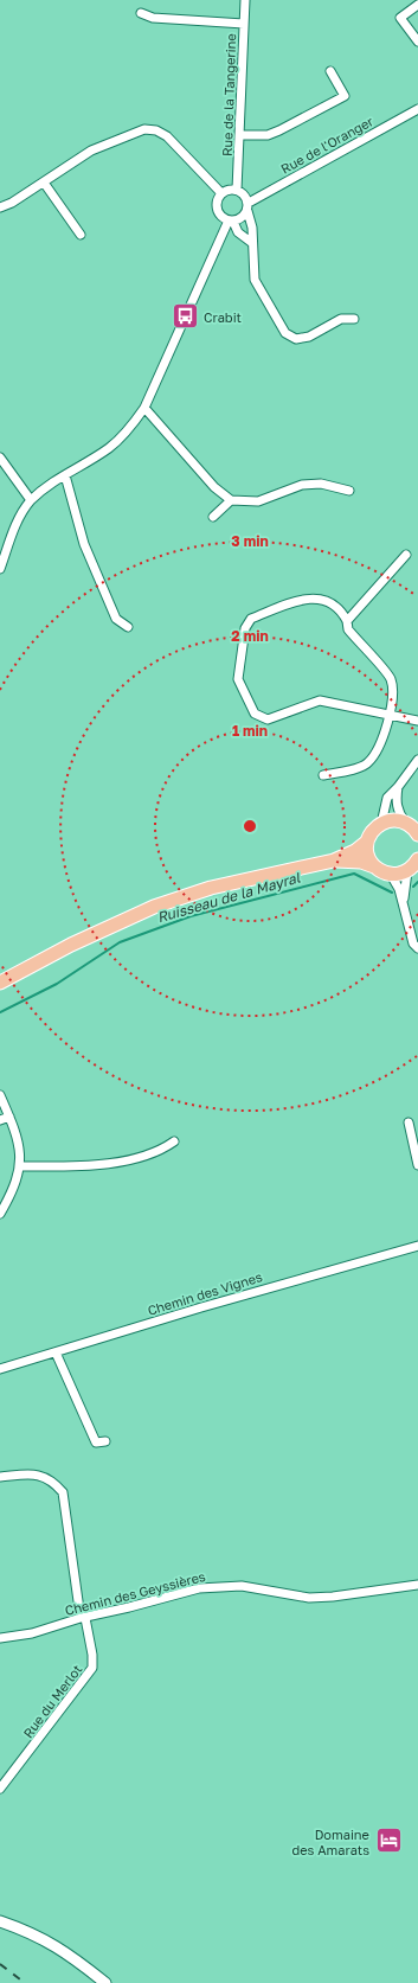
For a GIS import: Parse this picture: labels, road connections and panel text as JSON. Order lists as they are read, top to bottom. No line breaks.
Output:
{"streets":{"street":["Rue de la Tangerine","Rue de l'Oranger","Chemin des Vignes","Chemin des Geyssières","Rue du Merlot"]},"crossings":[["Rue de la Tangerine","Rue de l'Oranger"],["Chemin des Geyssières","Rue du Merlot"]],"water":["Ruisseau de la Mayral"],"places":{"bus stop":["Crabit"],"hotel":["Domaine des Amarats"]},"rings":["3 min","2 min","1 min"]}
